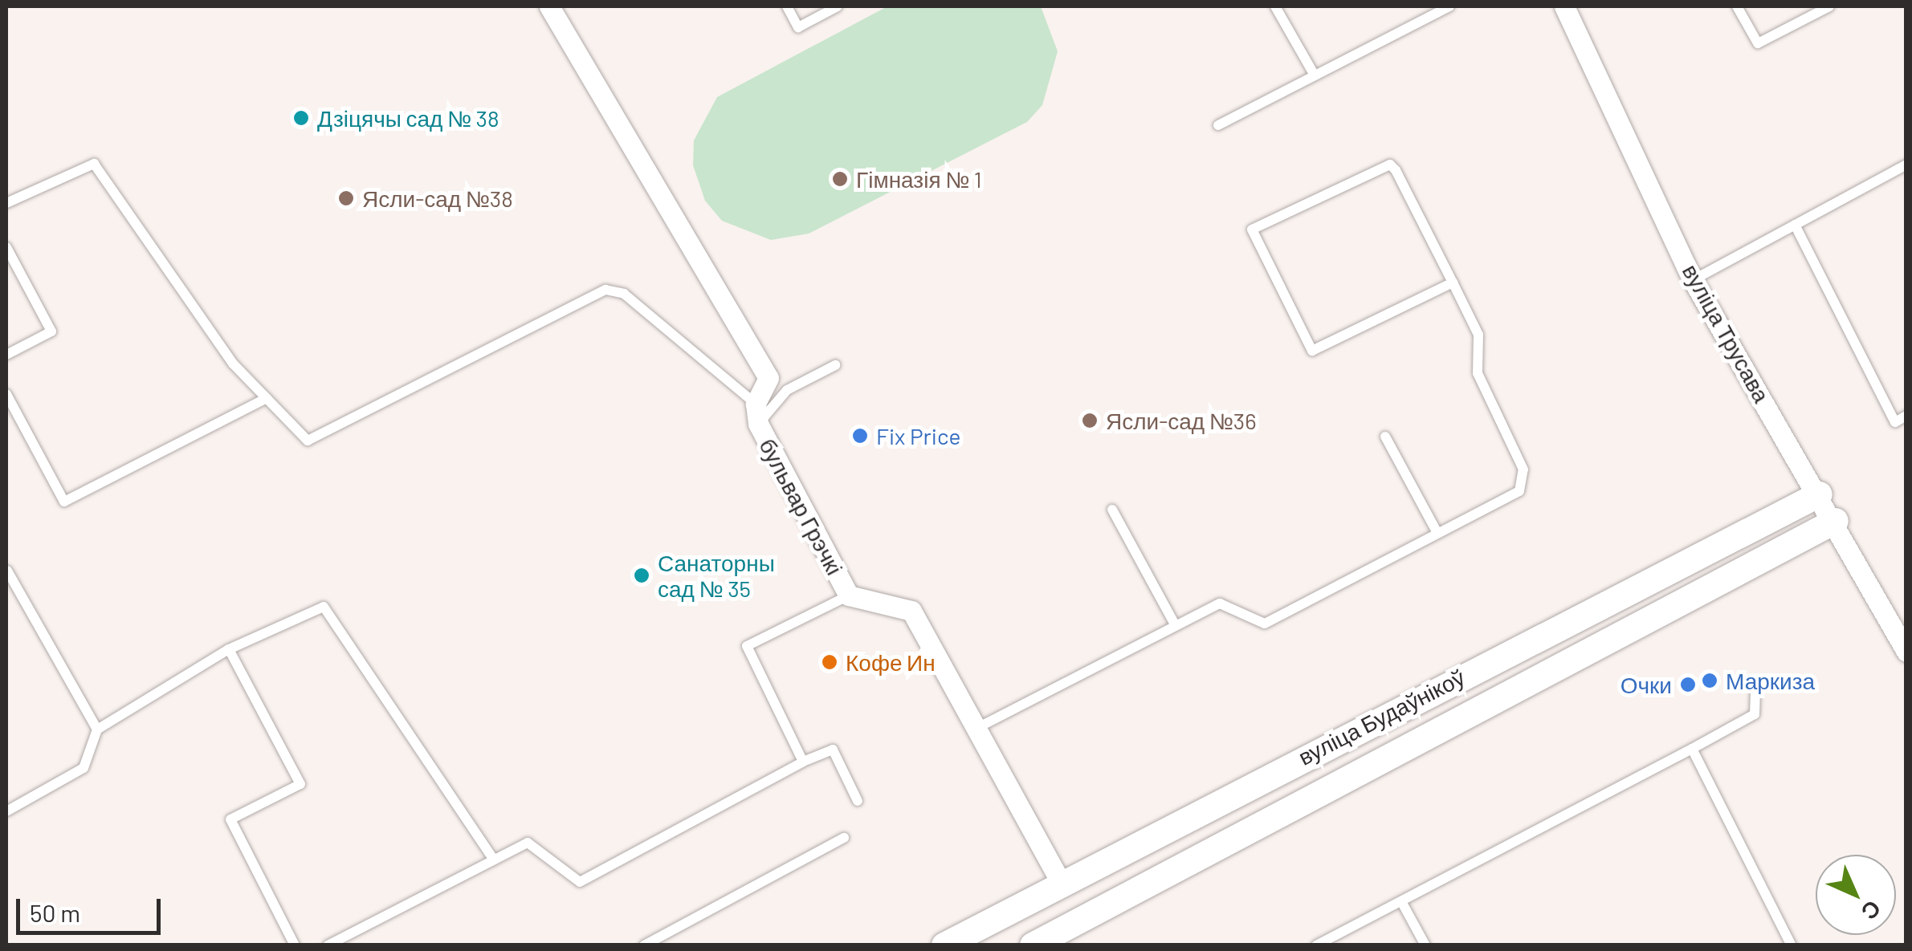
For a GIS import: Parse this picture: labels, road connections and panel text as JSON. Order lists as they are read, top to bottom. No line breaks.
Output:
{"streets":{"street":["вуліца Трусава","бульвар Грэчкі","вуліца Будаўнікоў"]},"crossings":[["вуліца Трусава","вуліца Будаўнікоў"],["бульвар Грэчкі","вуліца Будаўнікоў"]],"places":["Дзіцячы сад № 38","Гімназія № 1","Ясли-сад №38","Ясли-сад №36","Fix Price","Санаторны сад № 35","Кофе Ин","Маркиза","Очки"],"scale_bar":"50 m","north":"bottom right"}
